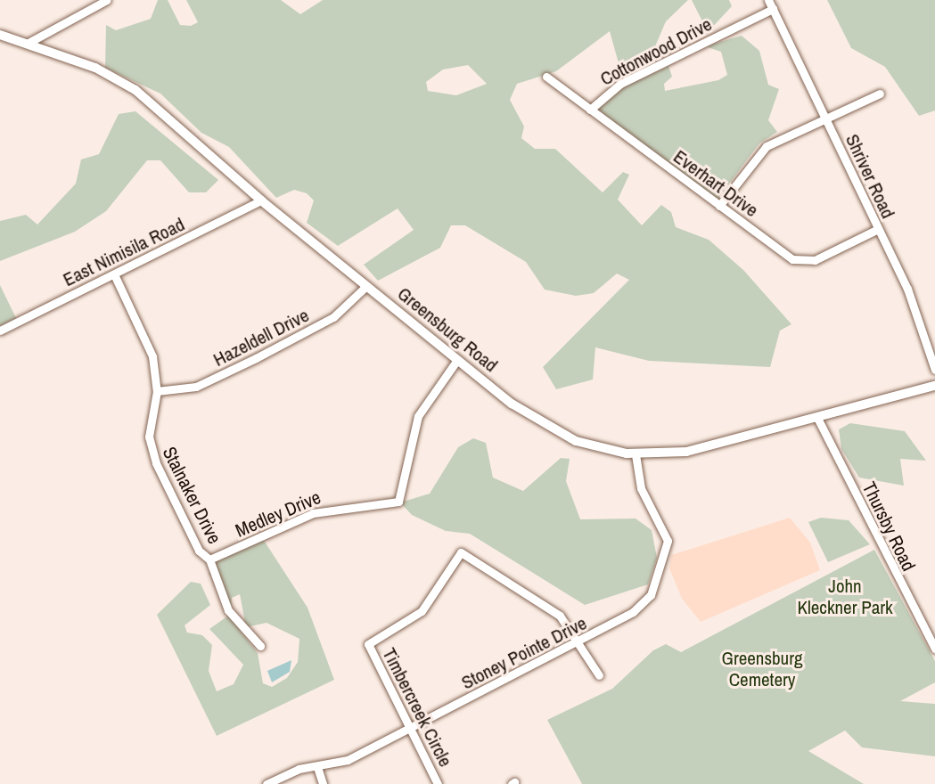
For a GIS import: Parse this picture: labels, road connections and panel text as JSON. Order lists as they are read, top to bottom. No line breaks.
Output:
{"streets":{"main road":["Greensburg Road"],"street":["Cottonwood Drive","Shriver Road","Everhart Drive","East Nimisila Road","Hazeldell Drive","Stalnaker Drive","Medley Drive","Thursby Road","Stoney Pointe Drive","Timbercreek Circle"]},"crossings":[["Cottonwood Drive","Shriver Road"],["Cottonwood Drive","Everhart Drive"],["Shriver Road","Everhart Drive"],["East Nimisila Road","Greensburg Road"],["East Nimisila Road","Stalnaker Drive"],["Greensburg Road","Hazeldell Drive"],["Greensburg Road","Medley Drive"],["Greensburg Road","Thursby Road"],["Greensburg Road","Stoney Pointe Drive"],["Hazeldell Drive","Stalnaker Drive"],["Stalnaker Drive","Medley Drive"],["Stoney Pointe Drive","Timbercreek Circle"]],"parks":["John Kleckner Park","Greensburg Cemetery"]}
